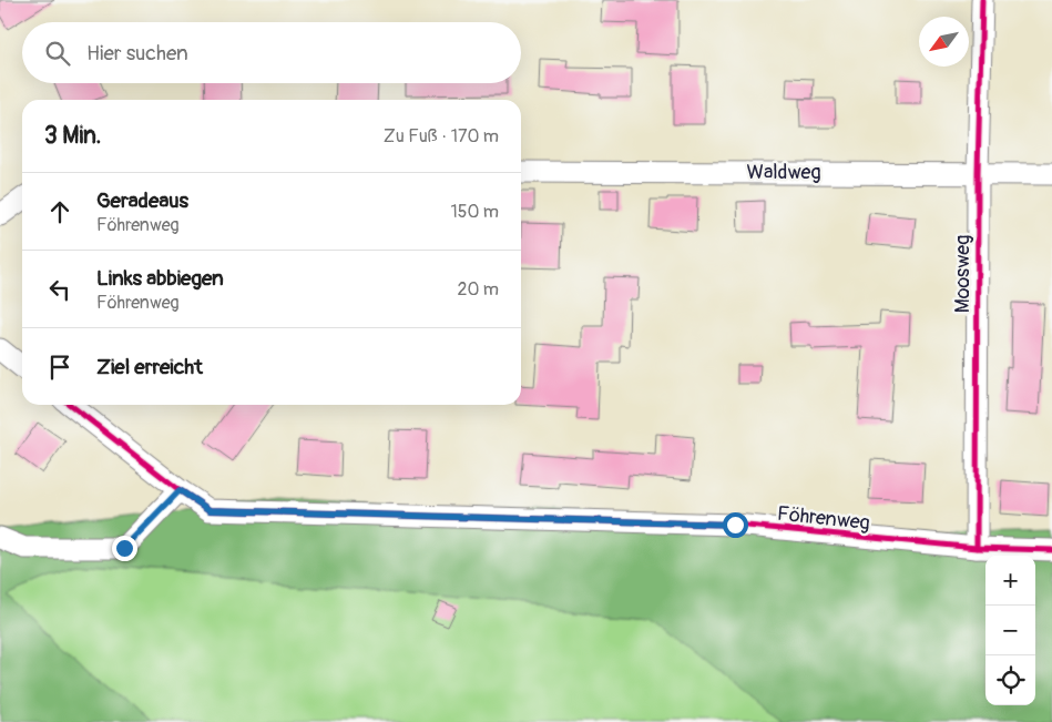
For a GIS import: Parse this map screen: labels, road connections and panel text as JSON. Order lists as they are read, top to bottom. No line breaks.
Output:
{"streets":{"street":["Waldweg","Moosweg","Föhrenweg"]},"crossings":[["Waldweg","Moosweg"],["Moosweg","Föhrenweg"]],"north":"bottom left","page":{"search":"Hier suchen","heading":["3 Min.","Zu Fuß · 170 m"],"list":[["Geradeaus","Föhrenweg","150 m"],["Links abbiegen","Föhrenweg","20 m"],"Ziel erreicht"],"map_buttons":["+","−"]}}
